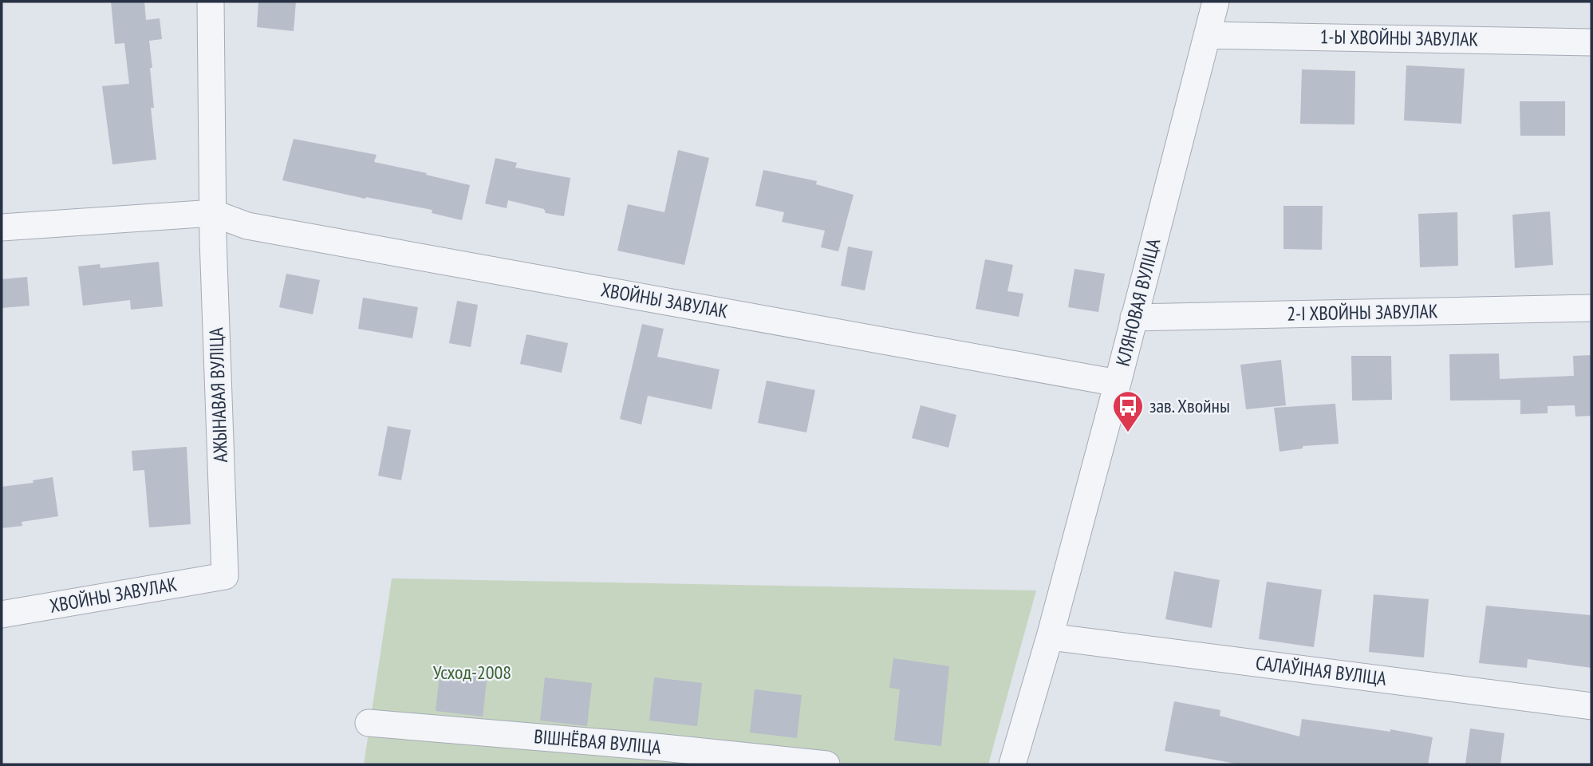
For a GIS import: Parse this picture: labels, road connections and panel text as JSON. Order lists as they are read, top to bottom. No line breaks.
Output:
{"streets":{"street":["1-Ы ХВОЙНЫ ЗАВУЛАК","ХВОЙНЫ ЗАВУЛАК","КЛЯНОВАЯ ВУЛІЦА","2-І ХВОЙНЫ ЗАВУЛАК","АЖЫНАВАЯ ВУЛІЦА","САЛАЎІНАЯ ВУЛІЦА","ВІШНЁВАЯ ВУЛІЦА"]},"crossings":[["1-Ы ХВОЙНЫ ЗАВУЛАК","КЛЯНОВАЯ ВУЛІЦА"],["ХВОЙНЫ ЗАВУЛАК","КЛЯНОВАЯ ВУЛІЦА"],["ХВОЙНЫ ЗАВУЛАК","АЖЫНАВАЯ ВУЛІЦА"],["КЛЯНОВАЯ ВУЛІЦА","2-І ХВОЙНЫ ЗАВУЛАК"],["КЛЯНОВАЯ ВУЛІЦА","САЛАЎІНАЯ ВУЛІЦА"]],"parks":["Усход-2008"],"places":{"bus stop":["зав. Хвойны"]}}
